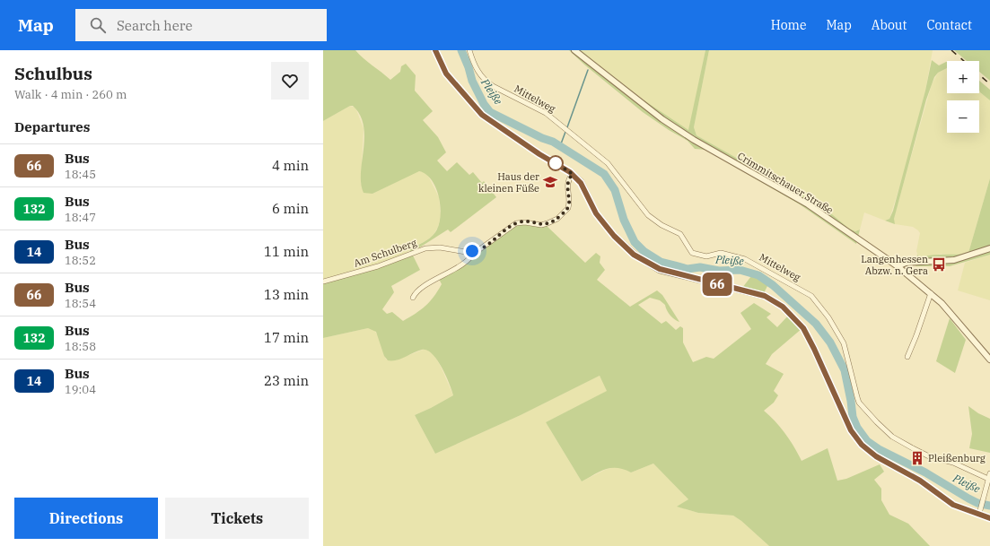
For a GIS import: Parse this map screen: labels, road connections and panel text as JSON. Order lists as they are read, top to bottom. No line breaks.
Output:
{"streets":{"street":["Mittelweg","Crimmitschauer Straße","Am Schulberg"]},"water":["Pleiße"],"places":{"school or university":["Haus der kleinen Füße"],"bus stop":["Langenhessen Abzw. n. Gera"],"building":["Pleißenburg"]},"lines":["bus line 66"],"page":{"header":"Map","search":"Search here","nav":["Home","Map","About","Contact"],"heading":[["Schulbus","Walk · 4 min · 260 m"],"Departures"],"on_map":"66","map_buttons":["+","−"],"list":[{"mark":"66","name":"Bus","note":"18:45","value":"4 min"},{"mark":"132","name":"Bus","note":"18:47","value":"6 min"},{"mark":"14","name":"Bus","note":"18:52","value":"11 min"},{"mark":"66","name":"Bus","note":"18:54","value":"13 min"},{"mark":"132","name":"Bus","note":"18:58","value":"17 min"},{"mark":"14","name":"Bus","note":"19:04","value":"23 min"}],"buttons":["Directions","Tickets"]}}
